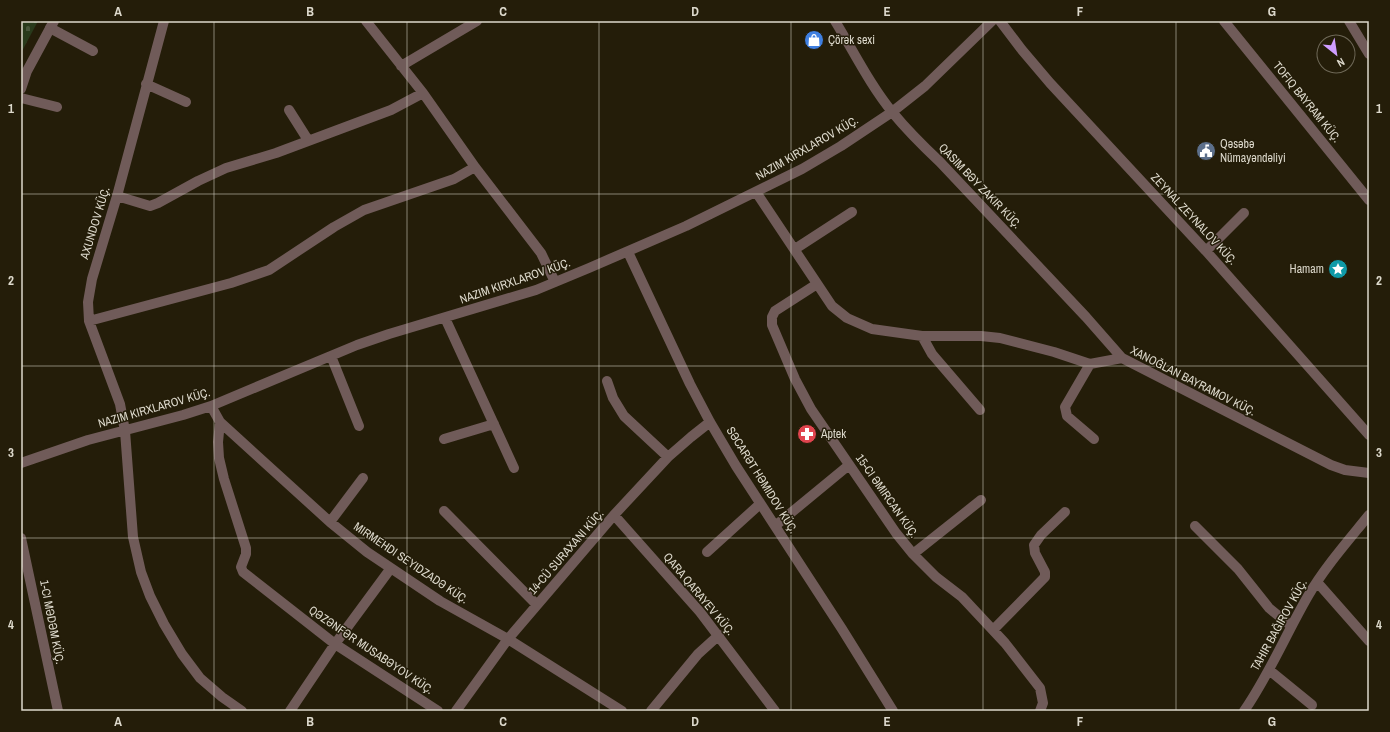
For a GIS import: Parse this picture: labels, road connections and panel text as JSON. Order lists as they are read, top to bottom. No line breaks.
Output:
{"streets":{"street":["TOFIQ BAYRAM KÜÇ.","ZEYNAL ZEYNALOV KÜÇ.","AXUNDOV KÜÇ.","XANOĞLAN BAYRAMOV KÜÇ.","SƏCARƏT HƏMIDOV KÜÇ.","15-CI ƏMIRCAN KÜÇ.","MIRMEHDI SEYIDZADƏ KÜÇ.","QARA QARAYEV KÜÇ.","1-CI MƏDƏM KÜÇ.","QƏZƏNFƏR MUSABƏYOV KÜÇ."]},"crossings":[["XANOĞLAN BAYRAMOV KÜÇ.","15-CI ƏMIRCAN KÜÇ."],["MIRMEHDI SEYIDZADƏ KÜÇ.","QƏZƏNFƏR MUSABƏYOV KÜÇ."]],"places":{"shop":["Çörək sexi"],"public building":["Qəsəbə Nümayəndəliyi"],"place":["Hamam"],"pharmacy":["Aptek"]},"north":"bottom right","grid":{"columns":["A","B","C","D","E","F","G"],"rows":["1","2","3","4"]}}
